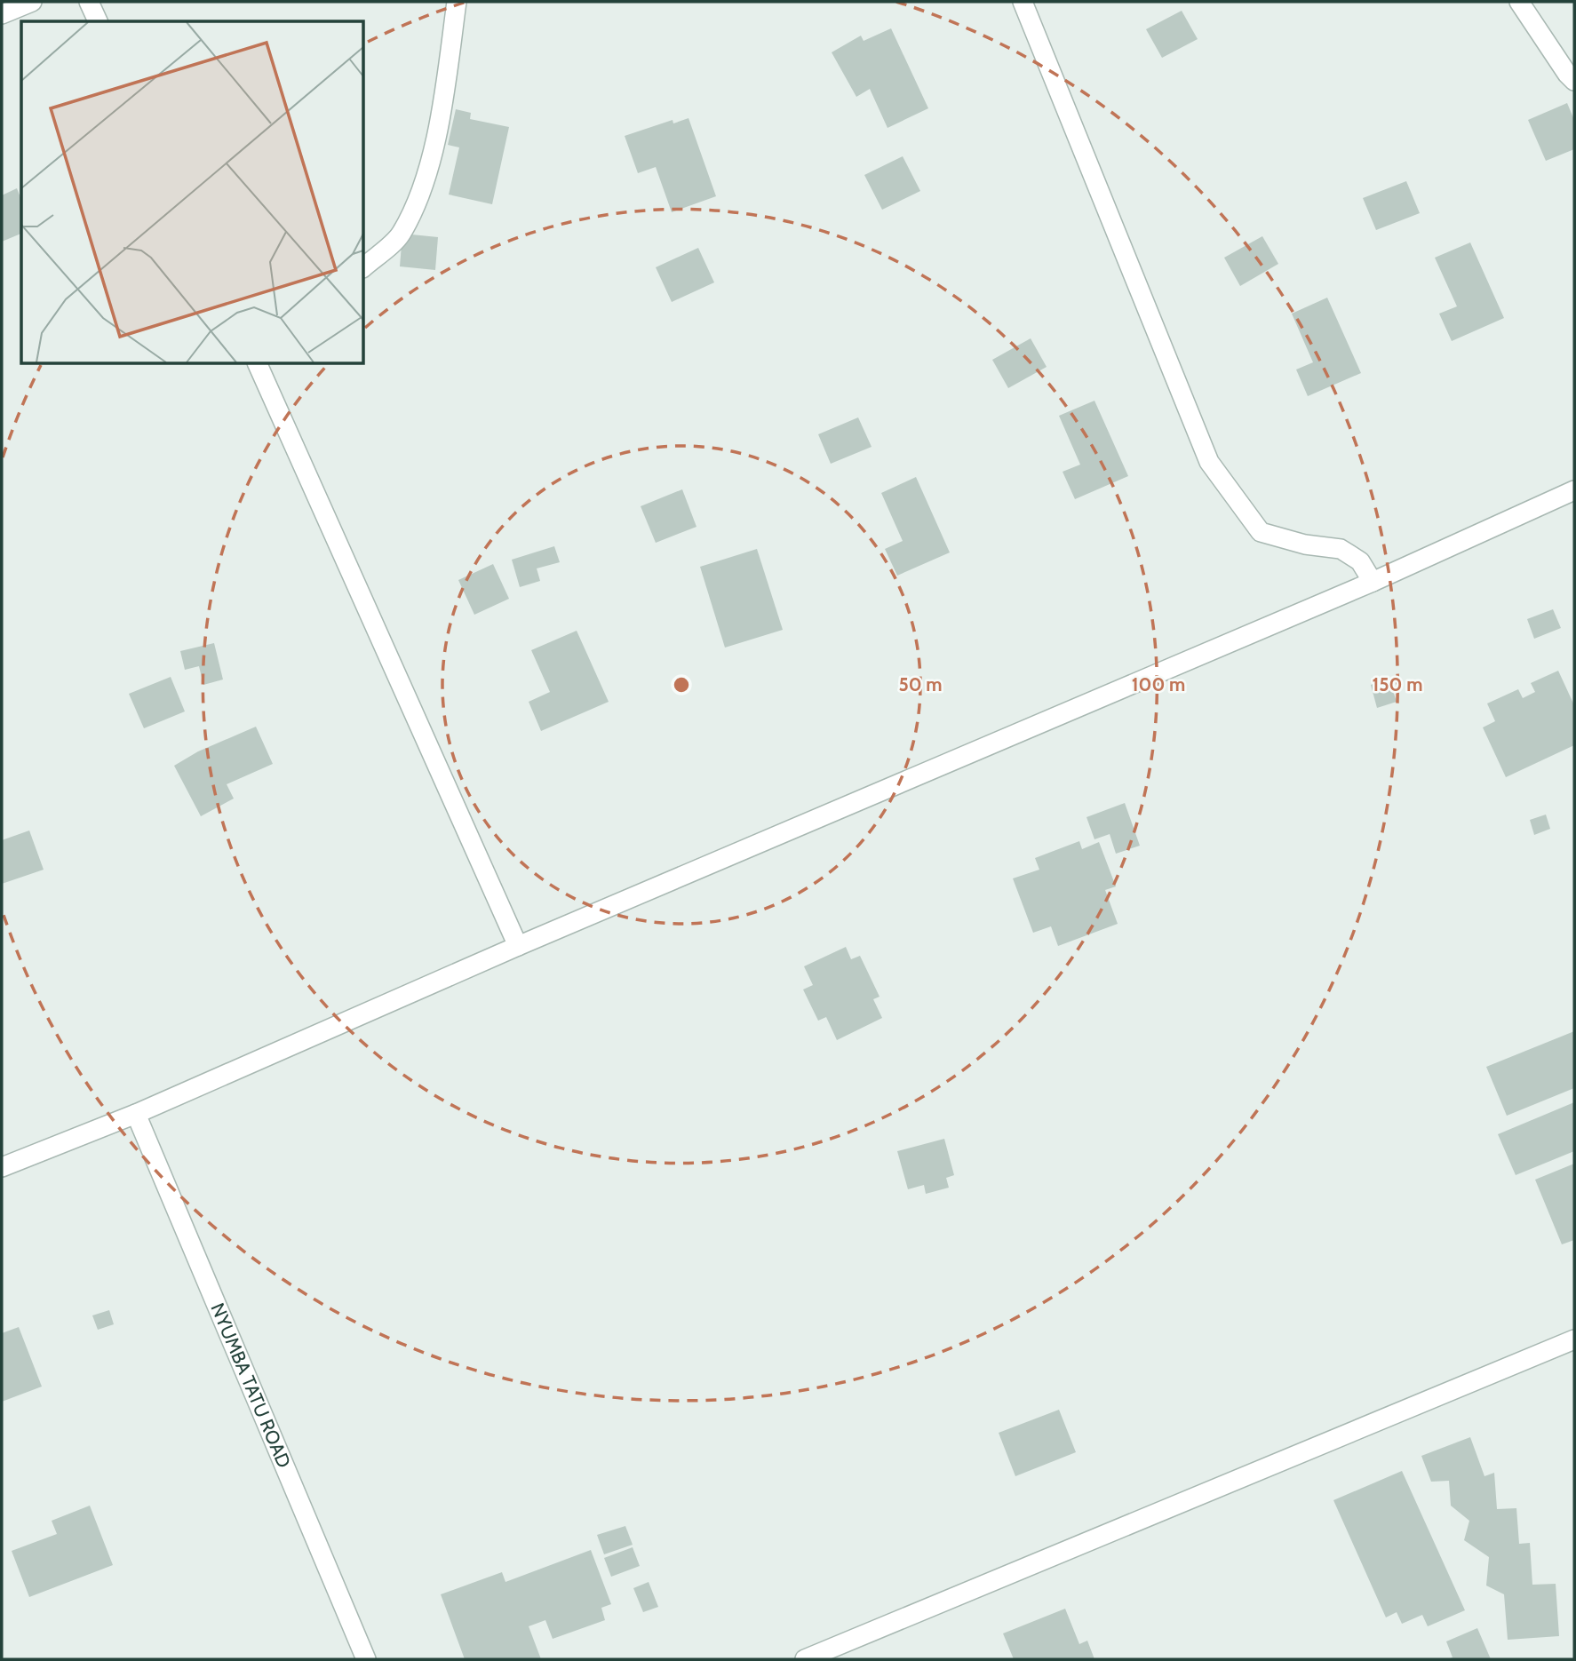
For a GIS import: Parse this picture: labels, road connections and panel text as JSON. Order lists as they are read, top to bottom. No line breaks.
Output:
{"streets":{"street":["NYUMBA TATU ROAD"]},"rings":["50 m","100 m","150 m"]}
